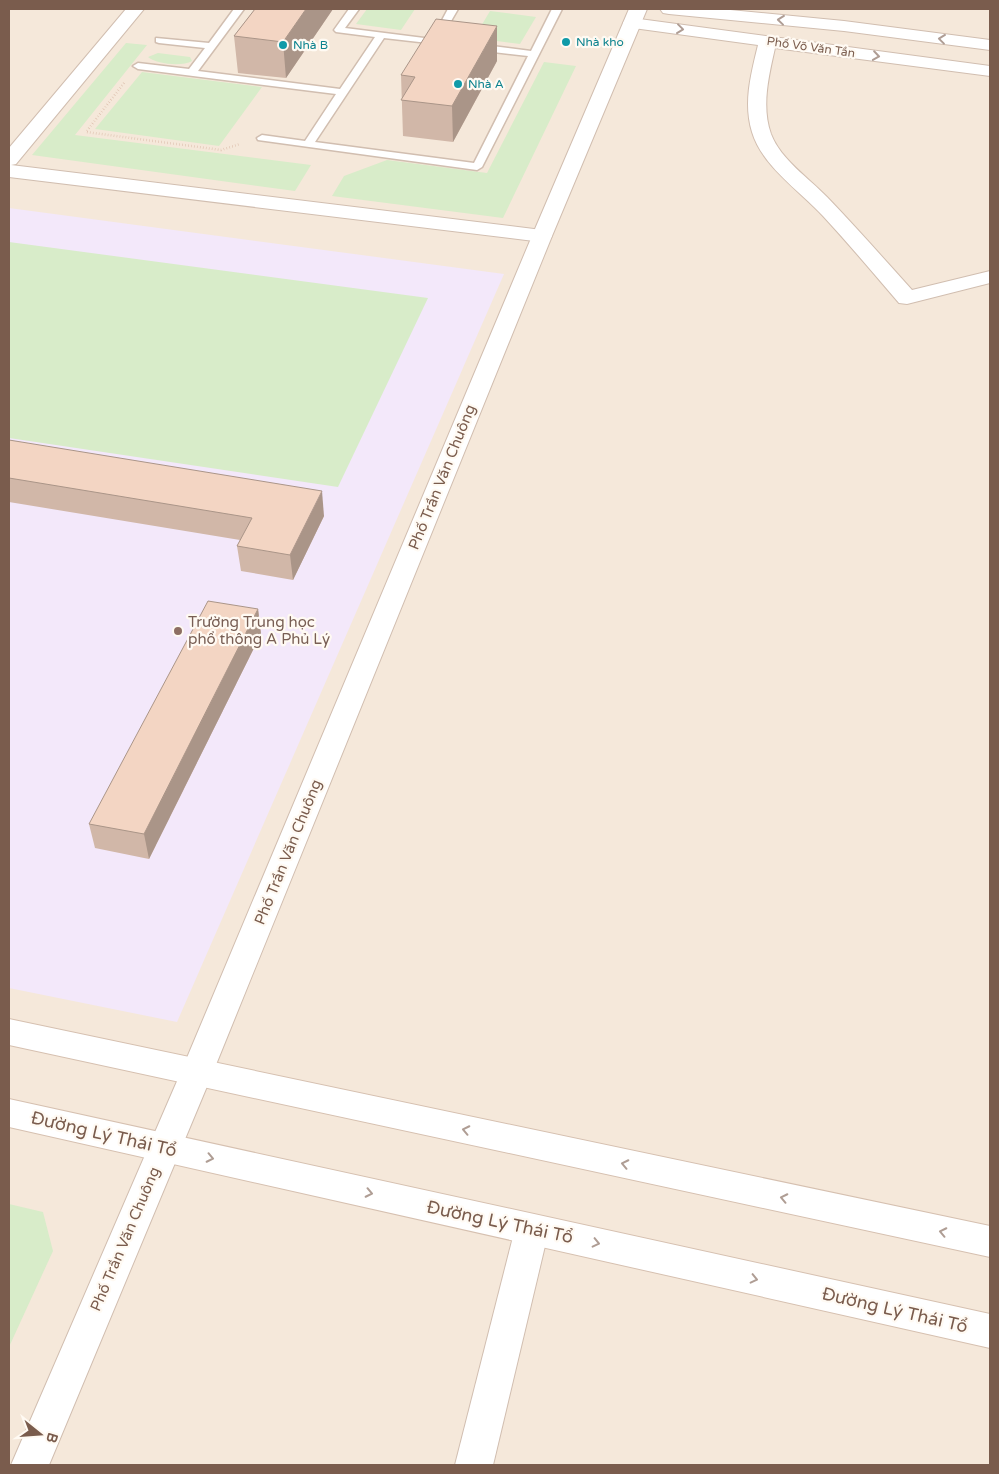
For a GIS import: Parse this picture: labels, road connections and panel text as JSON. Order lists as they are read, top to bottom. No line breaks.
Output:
{"streets":{"street":["Phố Võ Văn Tần","Phố Trần Văn Chuông","Đường Lý Thái Tổ"]},"crossings":[["Phố Võ Văn Tần","Phố Trần Văn Chuông"],["Phố Trần Văn Chuông","Đường Lý Thái Tổ"]],"places":["Nhà kho","Nhà B","Nhà A","Trường Trung học phổ thông A Phủ Lý"],"north":"right"}
